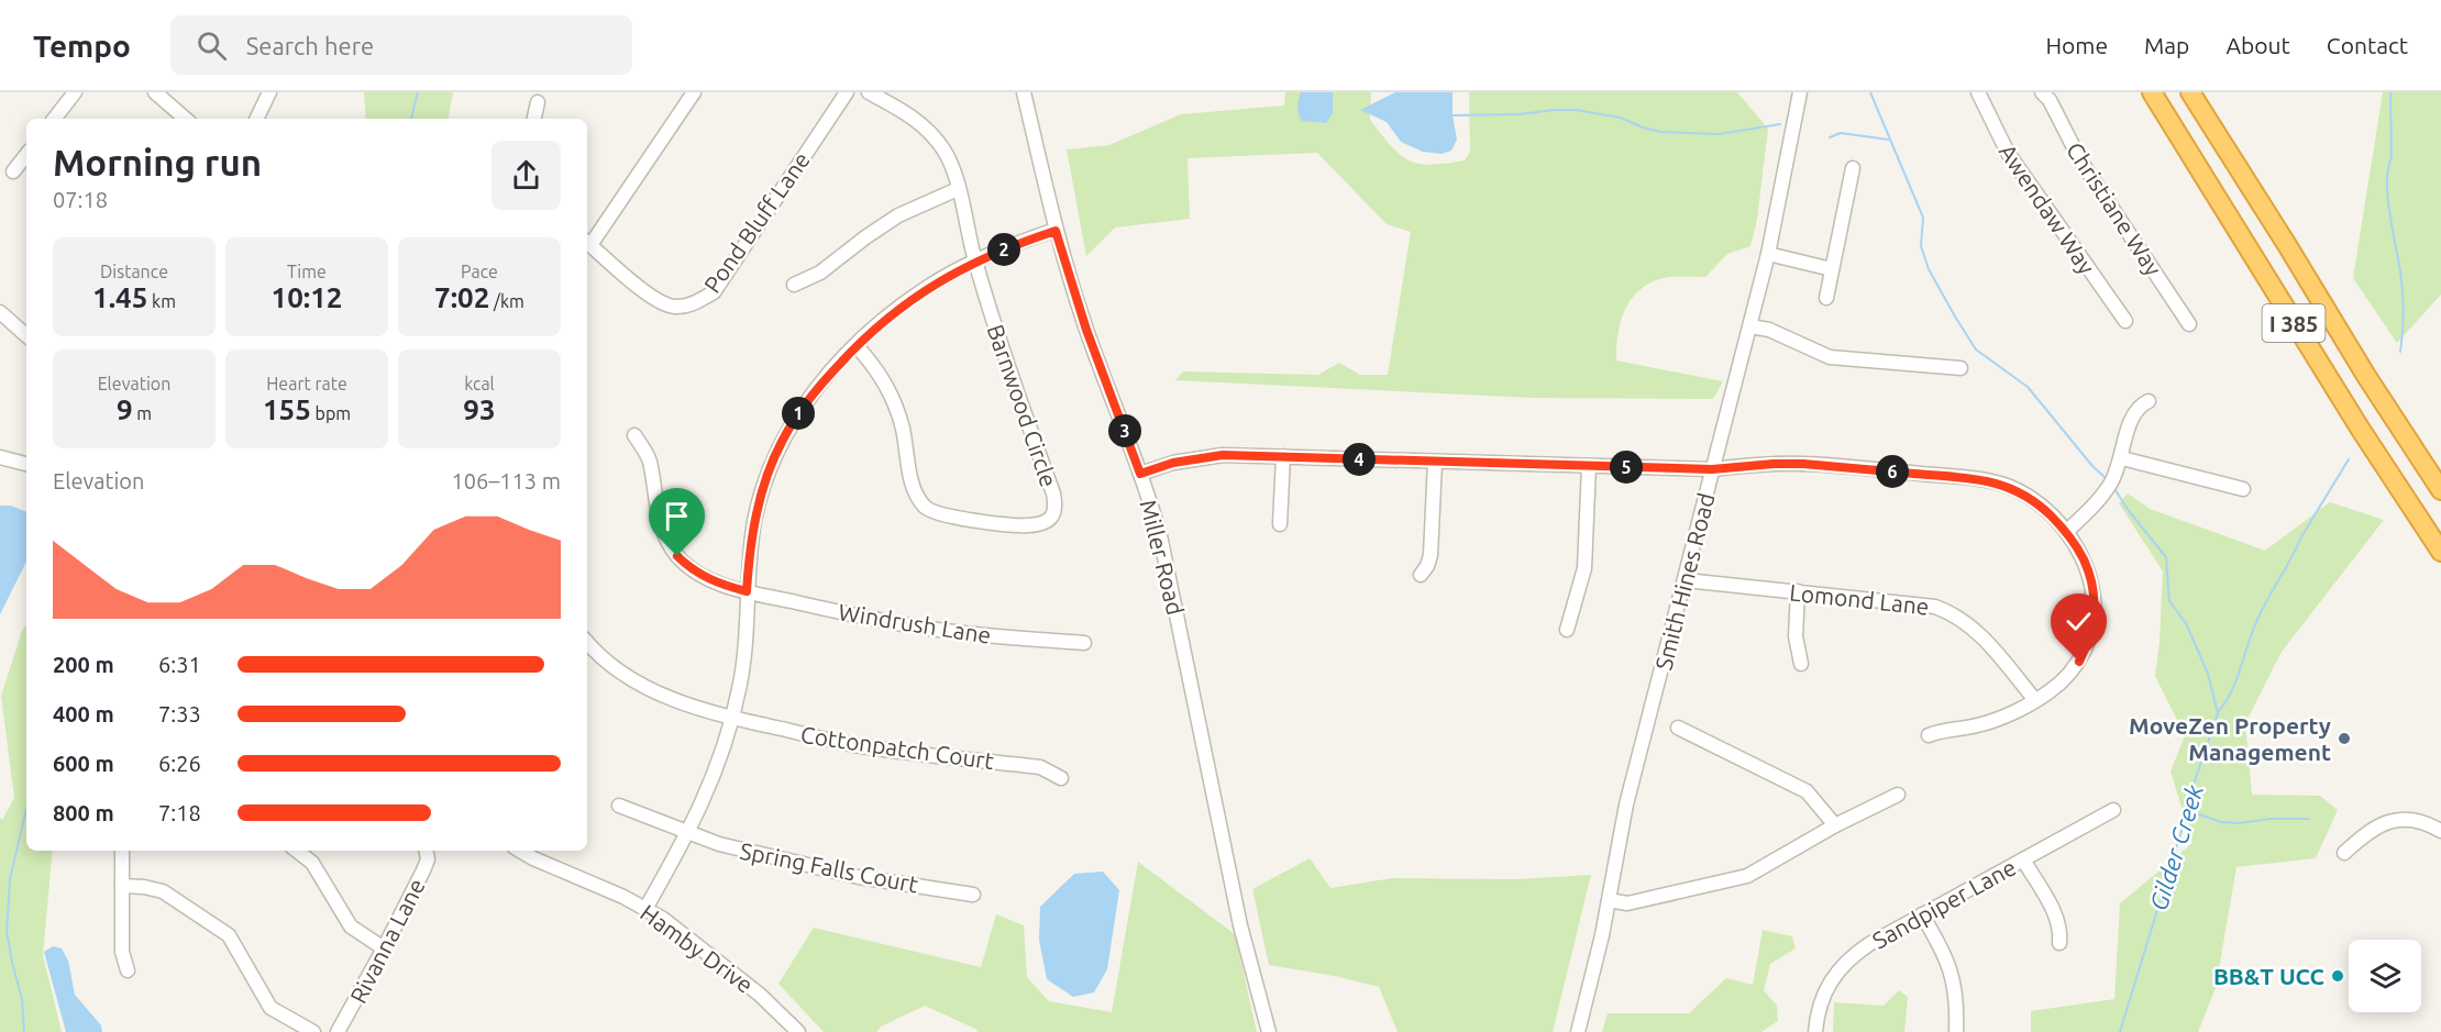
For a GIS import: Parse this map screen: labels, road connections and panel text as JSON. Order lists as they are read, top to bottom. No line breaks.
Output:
{"streets":{"highway":["I 385"],"street":["Awendaw Way","Christiane Way","Pond Bluff Lane","Barnwood Circle","Miller Road","Smith Hines Road","Lomond Lane","Windrush Lane","Cottonpatch Court","Spring Falls Court","Sandpiper Lane","Rivanna Lane","Hamby Drive"]},"crossings":[["Smith Hines Road","Lomond Lane"]],"water":["Gilder Creek"],"places":["MoveZen Property Management","BB&T UCC"],"page":{"header":"Tempo","search":"Search here","nav":["Home","Map","About","Contact"],"heading":["Morning run","07:18"],"stats":[["Distance","1.45 km"],["Time","10:12"],["Pace","7:02 /km"],["Elevation","9 m"],["Heart rate","155 bpm"],["kcal","93"]],"pins":["2","1","3","4","5","6"],"chart":["Elevation","106–113 m"],"list":[{"name":"200 m","note":"6:31"},{"name":"400 m","note":"7:33"},{"name":"600 m","note":"6:26"},{"name":"800 m","note":"7:18"}]}}
